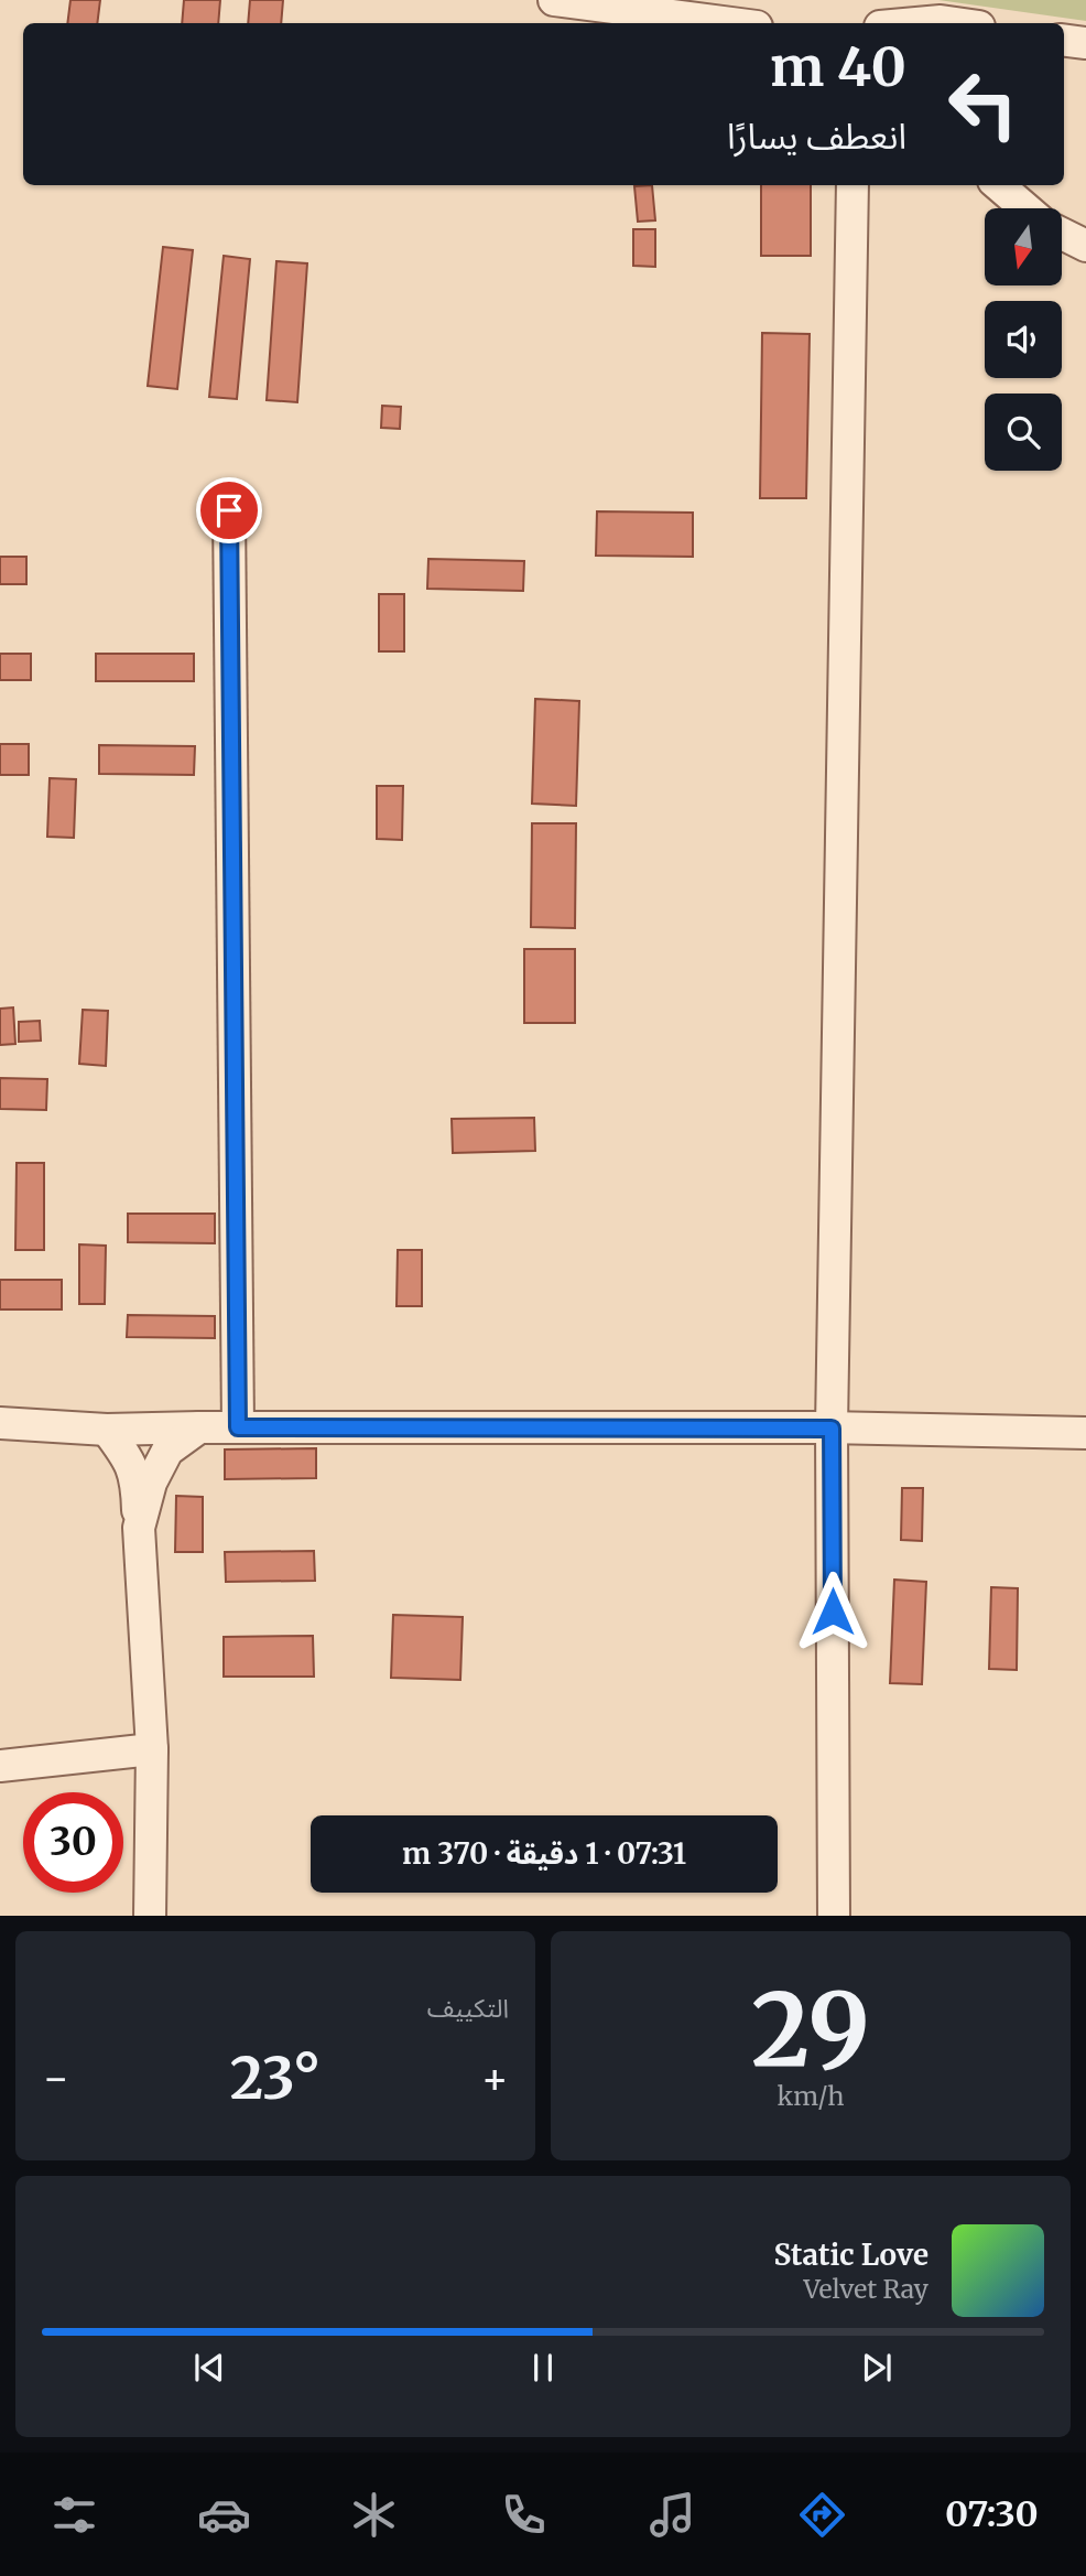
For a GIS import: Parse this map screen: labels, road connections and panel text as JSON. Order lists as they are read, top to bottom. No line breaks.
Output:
{"north":"bottom","page":{"turn":["40 m","انعطف يسارًا"],"limit":"30","trip":"07:31 · 1 دقيقة · 370 m","tile":[["29","km/h"],"التكييف"],"heat":["−","23°","+"],"song":["Static Love","Velvet Ray"],"tabs":"07:30"}}
